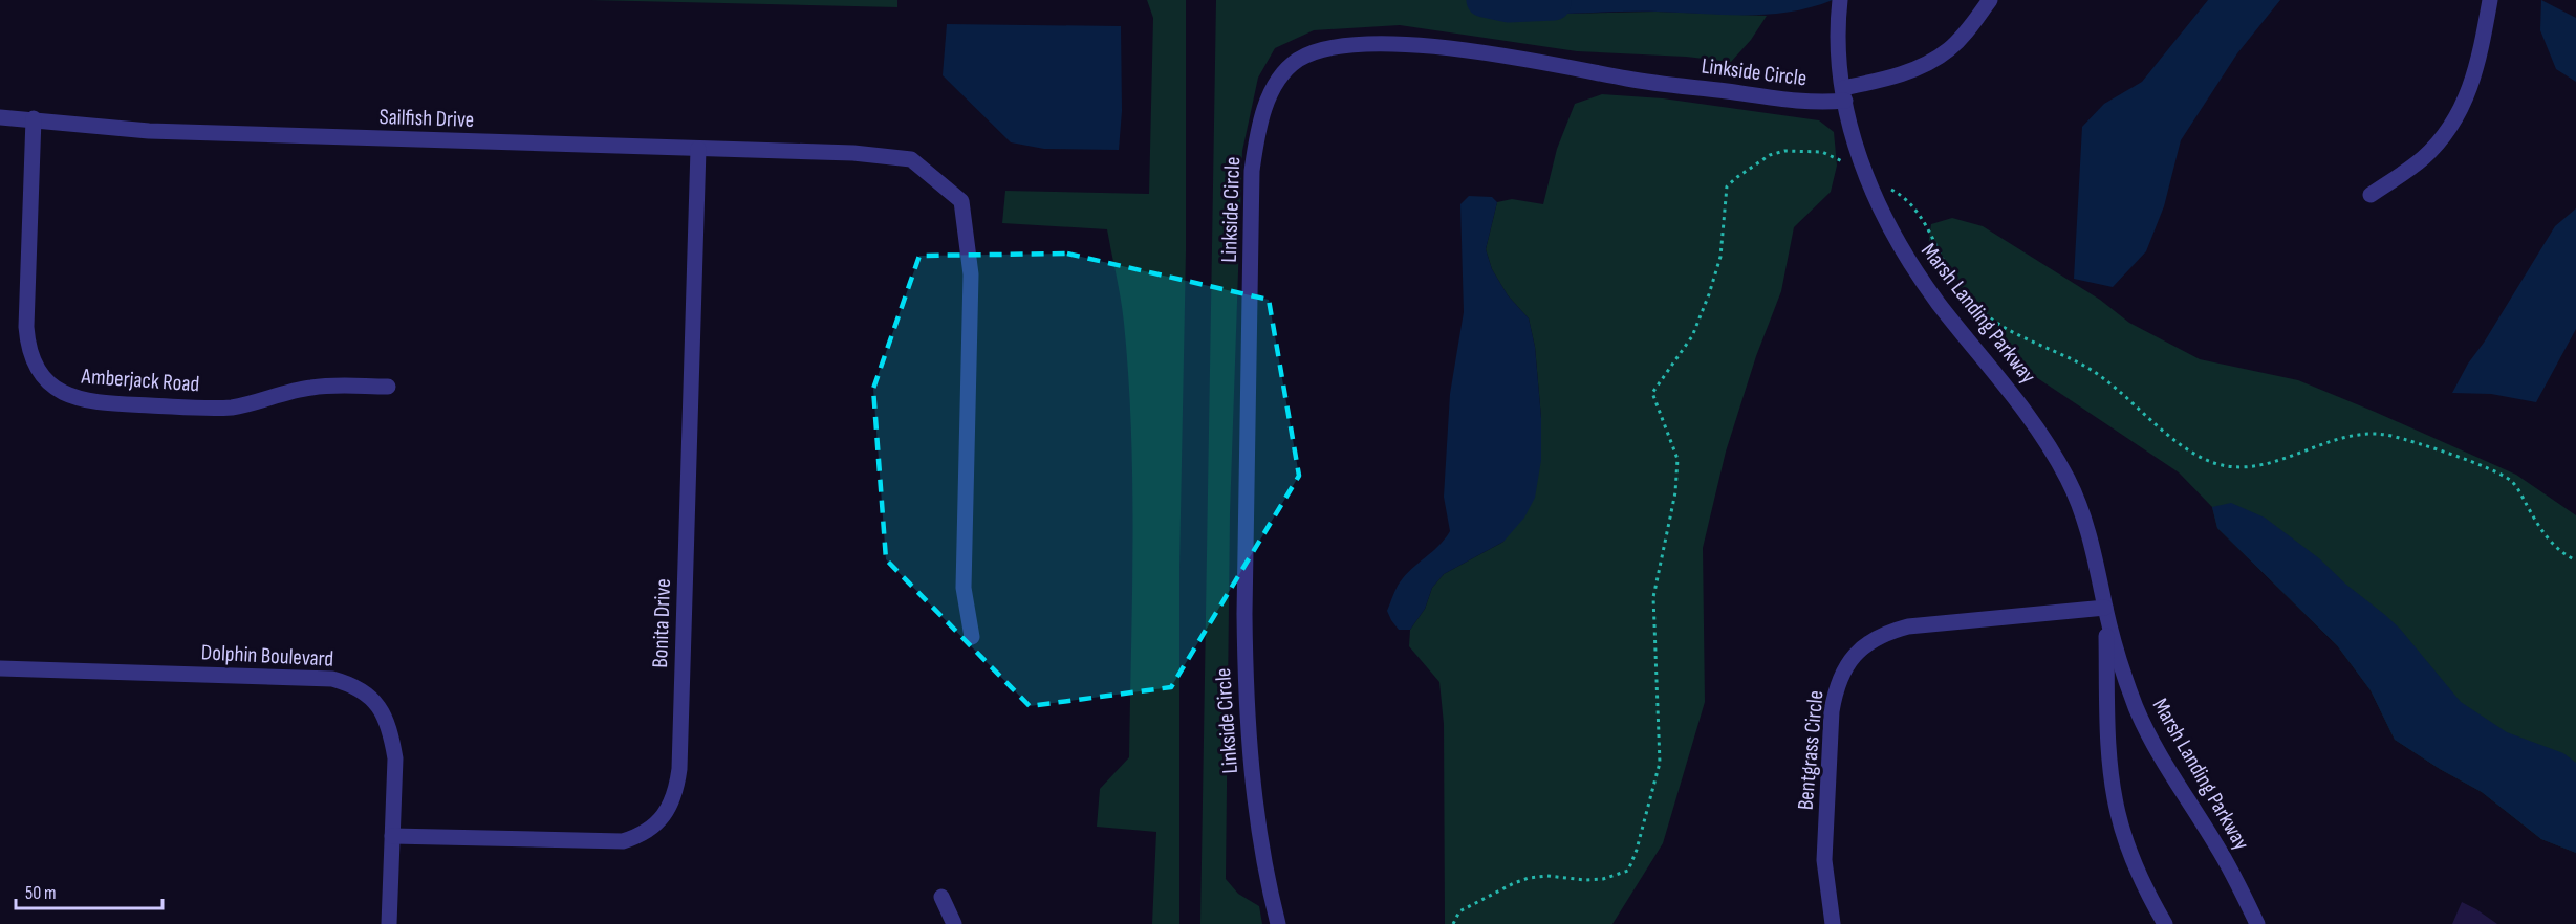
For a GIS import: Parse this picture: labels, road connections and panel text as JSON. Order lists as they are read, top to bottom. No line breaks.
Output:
{"streets":{"street":["Linkside Circle","Sailfish Drive","Marsh Landing Parkway","Amberjack Road","Bonita Drive","Dolphin Boulevard","Bentgrass Circle"]},"crossings":[["Linkside Circle","Marsh Landing Parkway"],["Sailfish Drive","Amberjack Road"],["Sailfish Drive","Bonita Drive"],["Marsh Landing Parkway","Bentgrass Circle"],["Bonita Drive","Dolphin Boulevard"]],"scale_bar":"50 m"}
